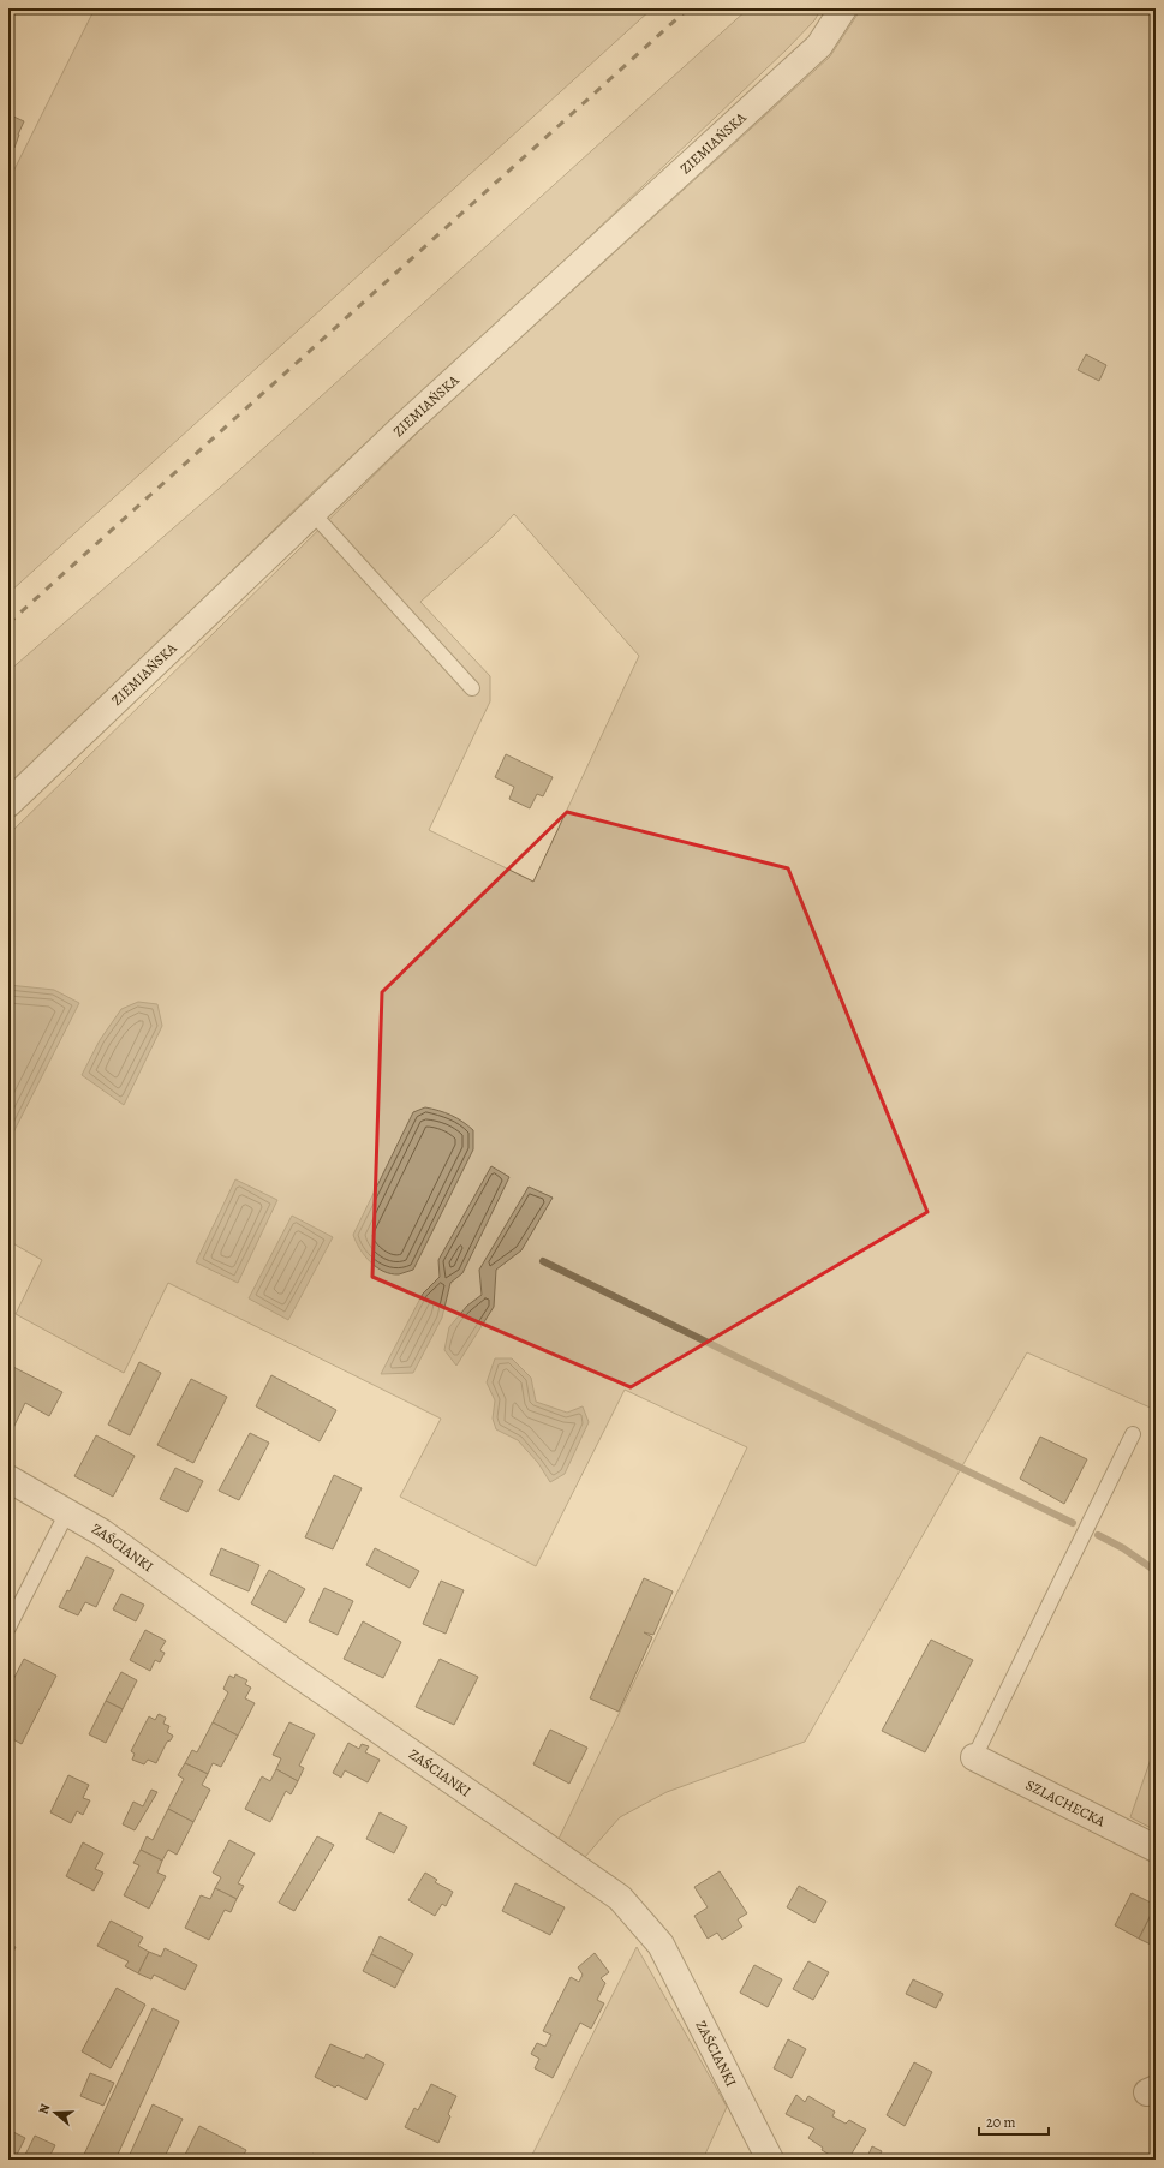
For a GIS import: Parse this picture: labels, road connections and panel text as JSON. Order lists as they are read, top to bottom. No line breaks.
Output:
{"streets":{"street":["ZIEMIAŃSKA","ZAŚCIANKI","SZLACHECKA"]},"scale_bar":"20 m","north":"left"}
